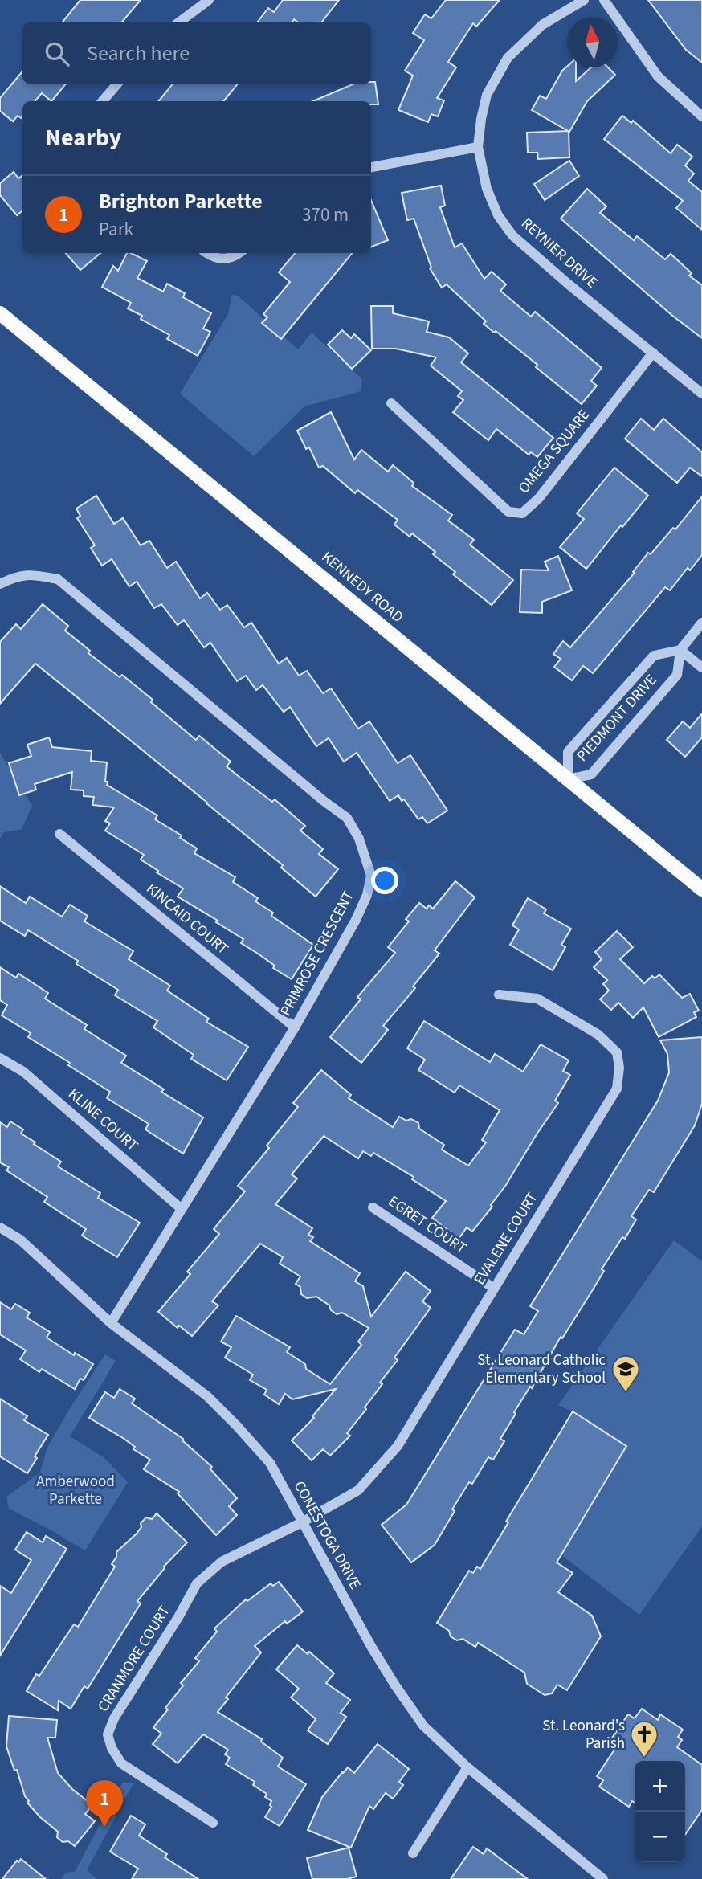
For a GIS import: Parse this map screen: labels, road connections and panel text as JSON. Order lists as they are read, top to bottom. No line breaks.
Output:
{"streets":{"main road":["KENNEDY ROAD"],"street":["REYNIER DRIVE","OMEGA SQUARE","PIEDMONT DRIVE","KINCAID COURT","PRIMROSE CRESCENT","KLINE COURT","EGRET COURT","EVALENE COURT","CONESTOGA DRIVE","CRANMORE COURT"]},"crossings":[["REYNIER DRIVE","OMEGA SQUARE"],["KENNEDY ROAD","PIEDMONT DRIVE"],["KINCAID COURT","PRIMROSE CRESCENT"],["PRIMROSE CRESCENT","KLINE COURT"],["PRIMROSE CRESCENT","CONESTOGA DRIVE"],["EGRET COURT","EVALENE COURT"],["EVALENE COURT","CONESTOGA DRIVE"],["EVALENE COURT","CRANMORE COURT"],["CONESTOGA DRIVE","CRANMORE COURT"]],"parks":["Amberwood Parkette"],"places":{"school or university":["St. Leonard Catholic Elementary School"],"church":["St. Leonard's Parish"]},"north":"top","page":{"search":"Search here","heading":"Nearby","list":[{"mark":"1","name":"Brighton Parkette","note":"Park","value":"370 m"}],"map_buttons":["+","−"],"pins":"1"}}
